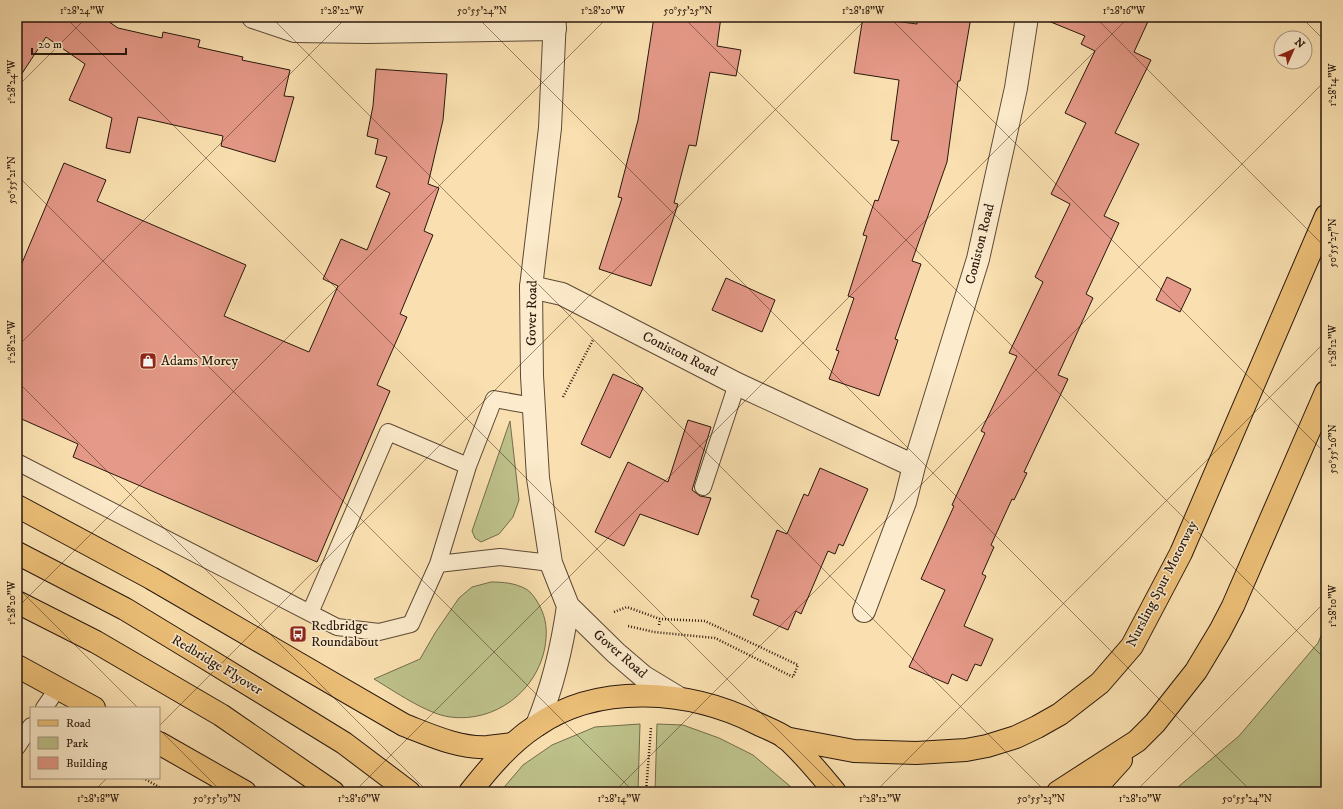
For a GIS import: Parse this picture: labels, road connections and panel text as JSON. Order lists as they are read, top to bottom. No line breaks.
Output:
{"streets":{"main road":["Nursling Spur Motorway","Redbridge Flyover"],"street":["Coniston Road","Gover Road"]},"crossings":[["Coniston Road","Gover Road"]],"places":{"shop":["Adams Morey"],"bus stop":["Redbridge Roundabout"]},"legend":["Road","Park","Building"],"scale_bar":"20 m","north":"top right","coordinates":["1°28'24\"W","1°28'22\"W","50°55'24\"N","1°28'20\"W","50°55'25\"N","1°28'18\"W","1°28'16\"W","1°28'14\"W","50°55'21\"N","50°55'27\"N","1°28'12\"W","50°55'26\"N","1°28'10\"W","50°55'19\"N","50°55'23\"N"]}
